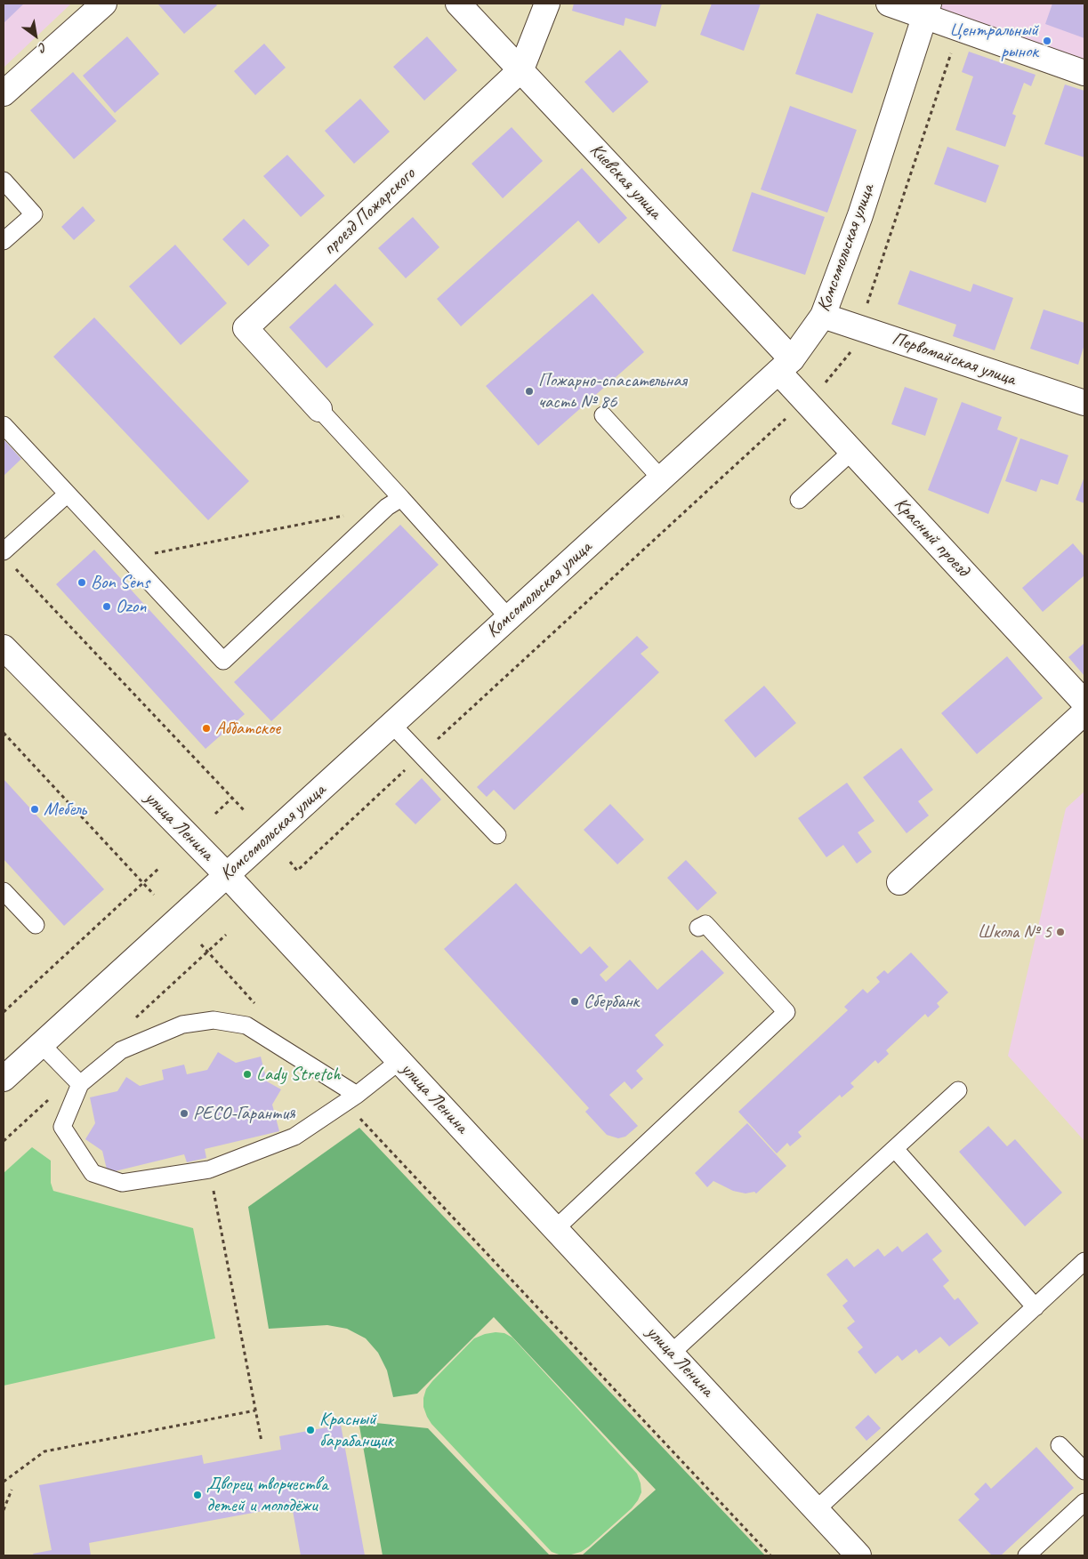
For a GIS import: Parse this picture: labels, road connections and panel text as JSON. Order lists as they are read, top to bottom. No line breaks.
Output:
{"streets":{"main road":["Киевская улица","проезд Пожарского","Комсомольская улица","Первомайская улица","Красный проезд","улица Ленина"]},"crossings":[["Киевская улица","проезд Пожарского"],["Киевская улица","Комсомольская улица"],["Киевская улица","Красный проезд"],["Комсомольская улица","Первомайская улица"],["Комсомольская улица","Красный проезд"],["Комсомольская улица","улица Ленина"]],"places":["Центральный рынок","Пожарно-спасательная часть № 86","Bon Sens","Ozon","Аббатское","Мебель","Школа № 5","Сбербанк","Lady Stretch","РЕСО-Гарантия","Красный барабанщик","Дворец творчества детей и молодёжи"],"north":"bottom right"}
